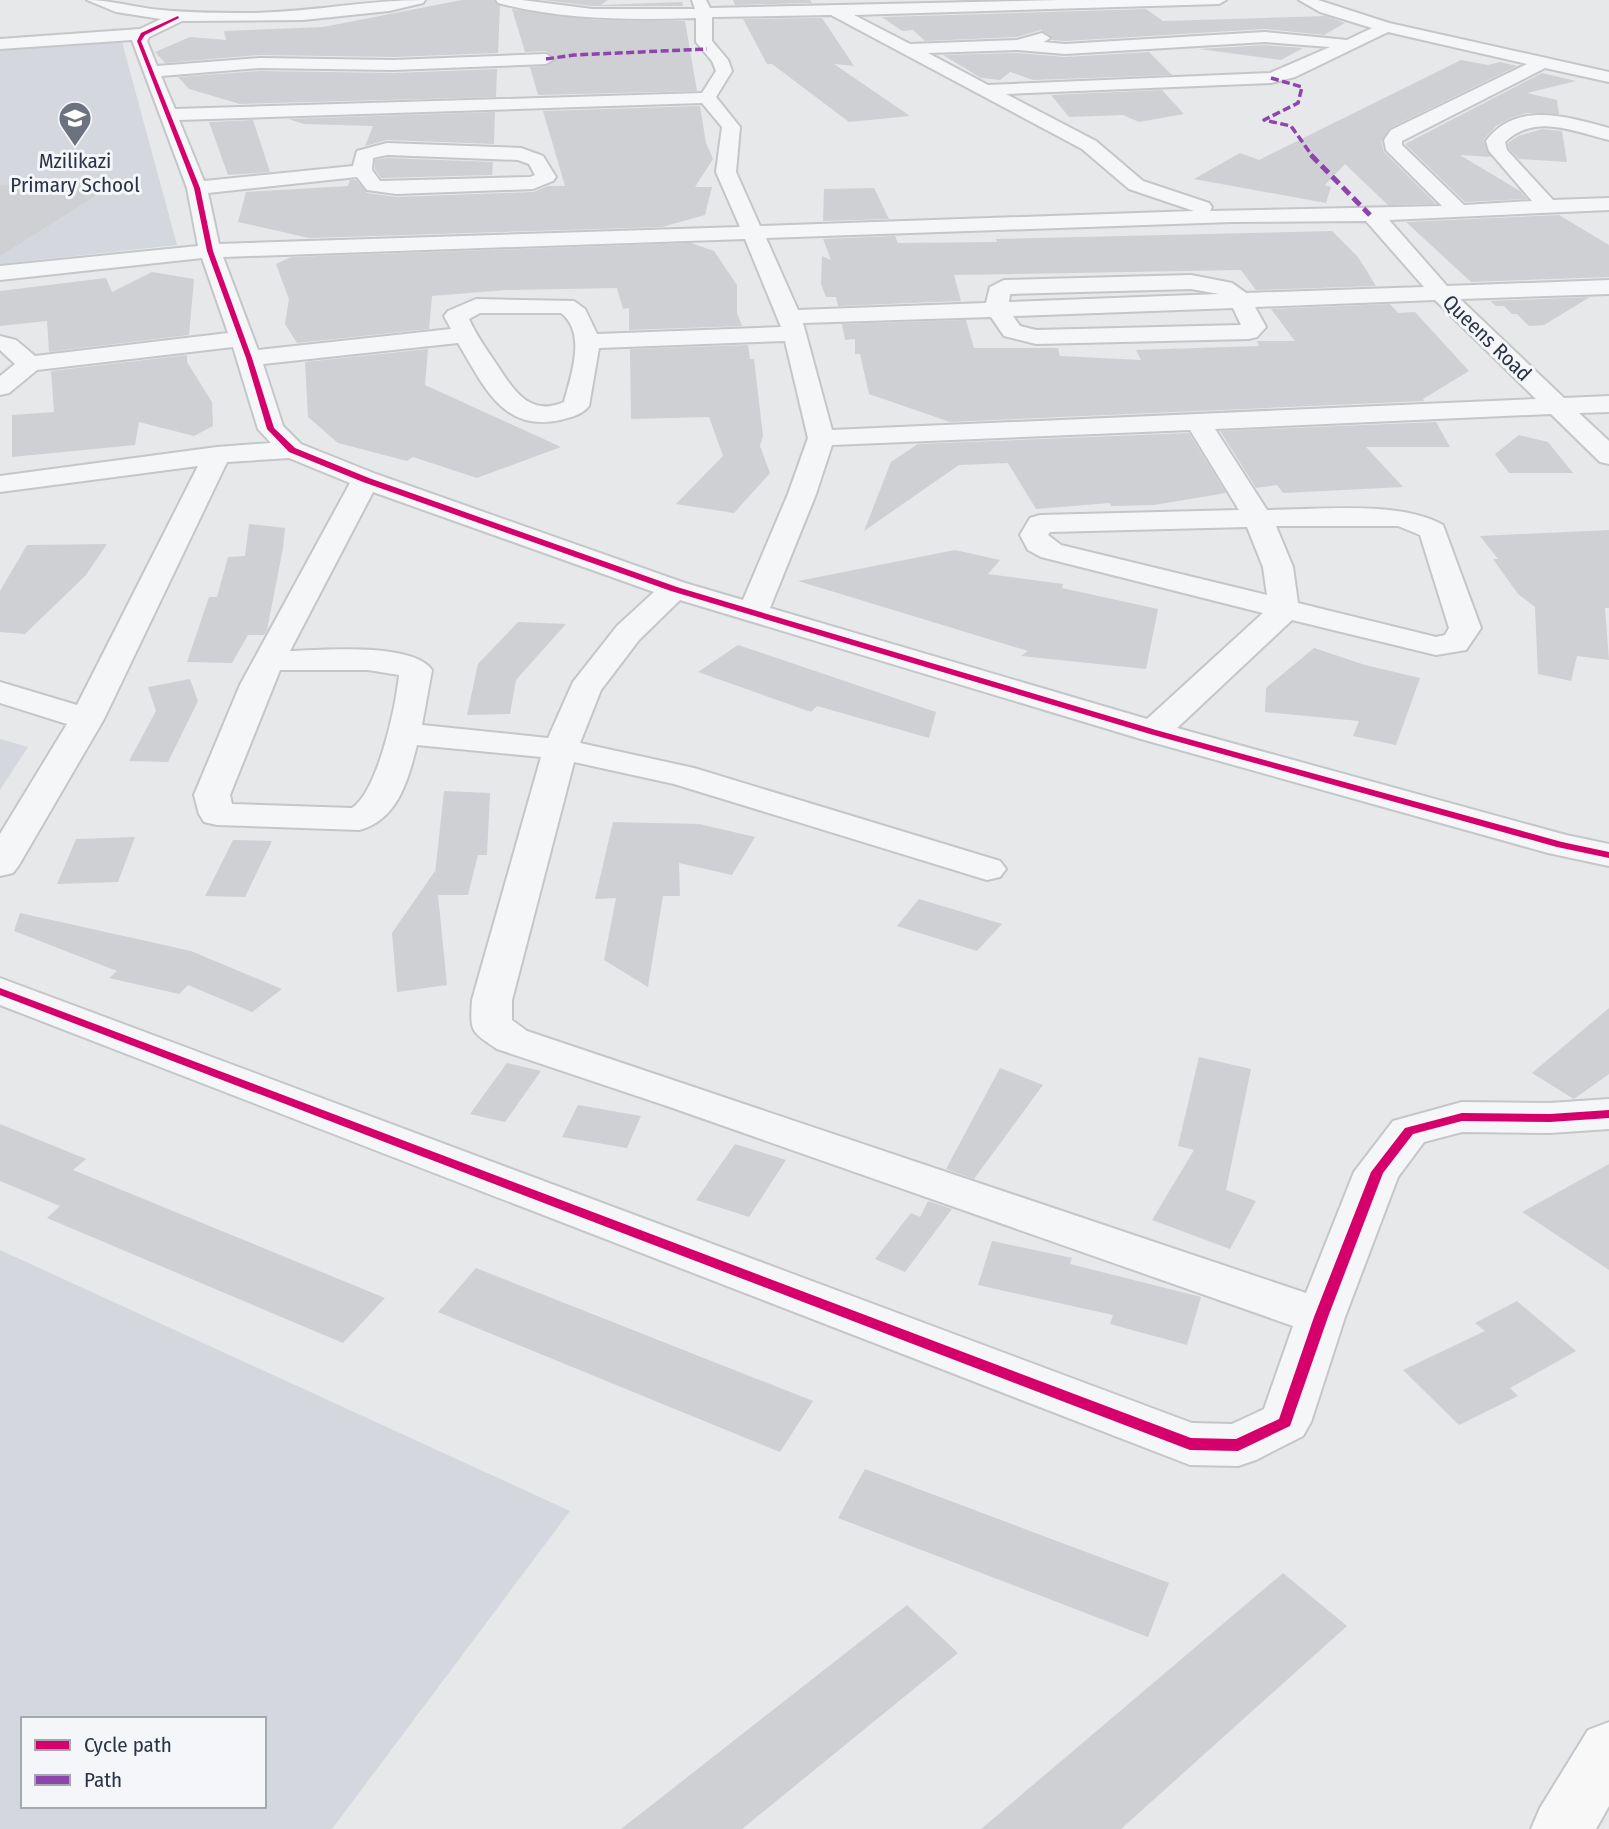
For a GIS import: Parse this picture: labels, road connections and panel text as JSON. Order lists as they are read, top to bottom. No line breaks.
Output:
{"streets":{"street":["Queens Road"]},"places":{"school or university":["Mzilikazi Primary School"]},"legend":["Cycle path","Path"]}
